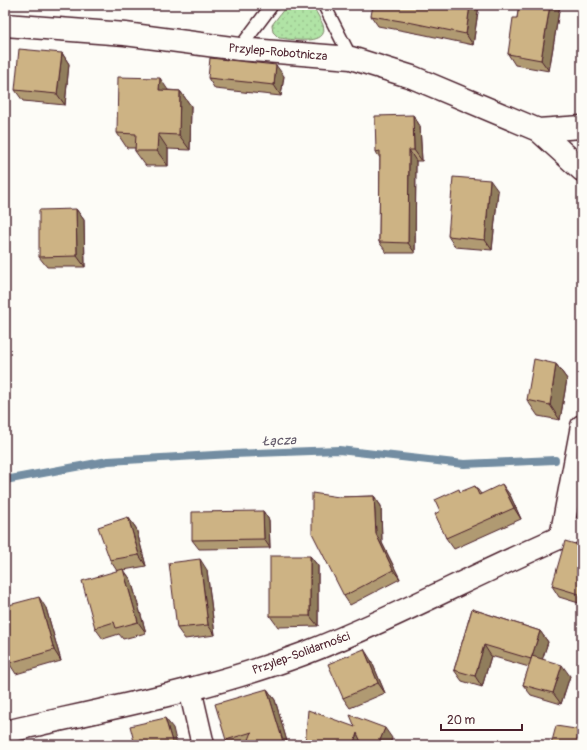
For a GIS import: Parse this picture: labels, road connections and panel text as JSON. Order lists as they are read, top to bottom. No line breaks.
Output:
{"streets":{"street":["Przylep-Robotnicza","Przylep-Solidarności"]},"water":["Łącza"],"scale_bar":"20 m"}
